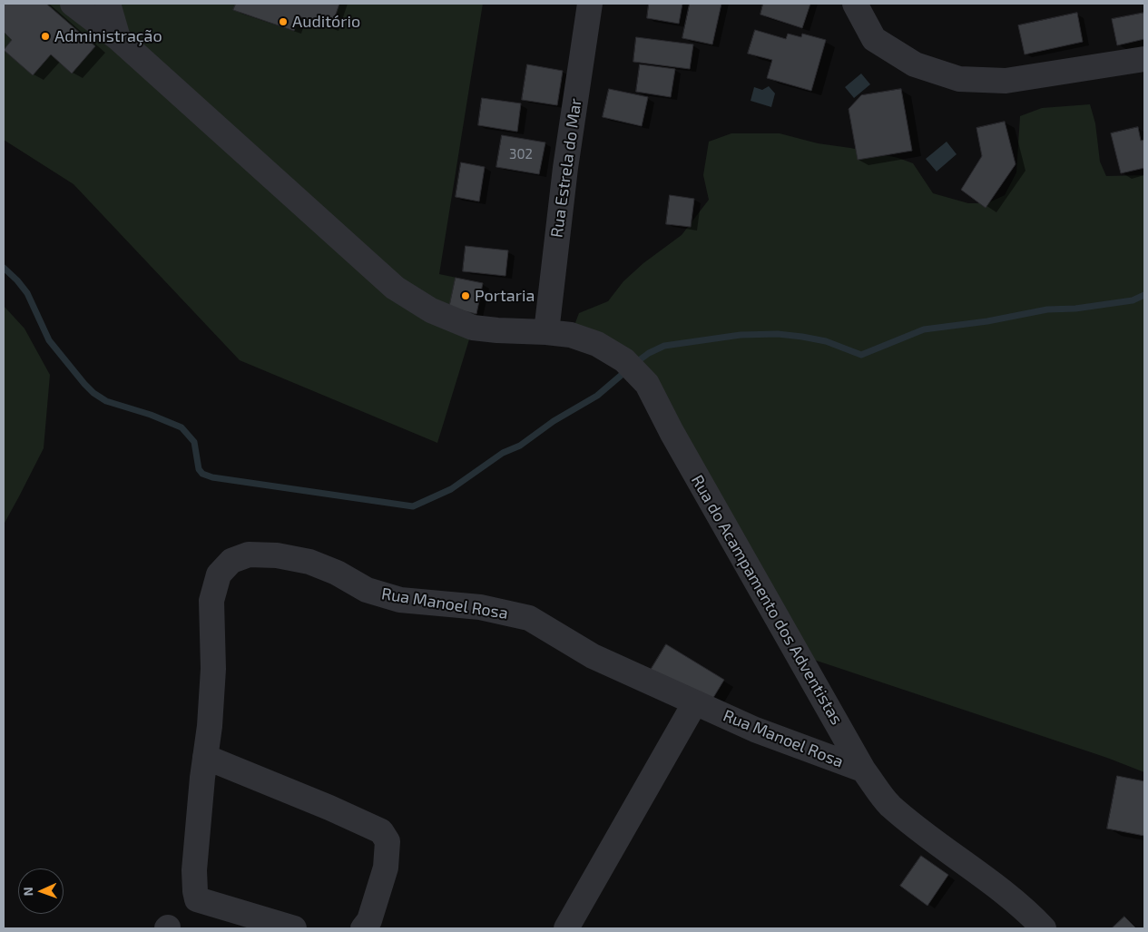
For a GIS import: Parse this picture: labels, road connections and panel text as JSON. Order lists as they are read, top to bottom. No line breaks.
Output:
{"streets":{"street":["Rua Estrela do Mar","Rua do Acampamento dos Adventistas","Rua Manoel Rosa"]},"crossings":[["Rua Estrela do Mar","Rua do Acampamento dos Adventistas"],["Rua do Acampamento dos Adventistas","Rua Manoel Rosa"]],"places":["Auditório","Administração","Portaria"],"house_numbers":["302"],"north":"left"}
